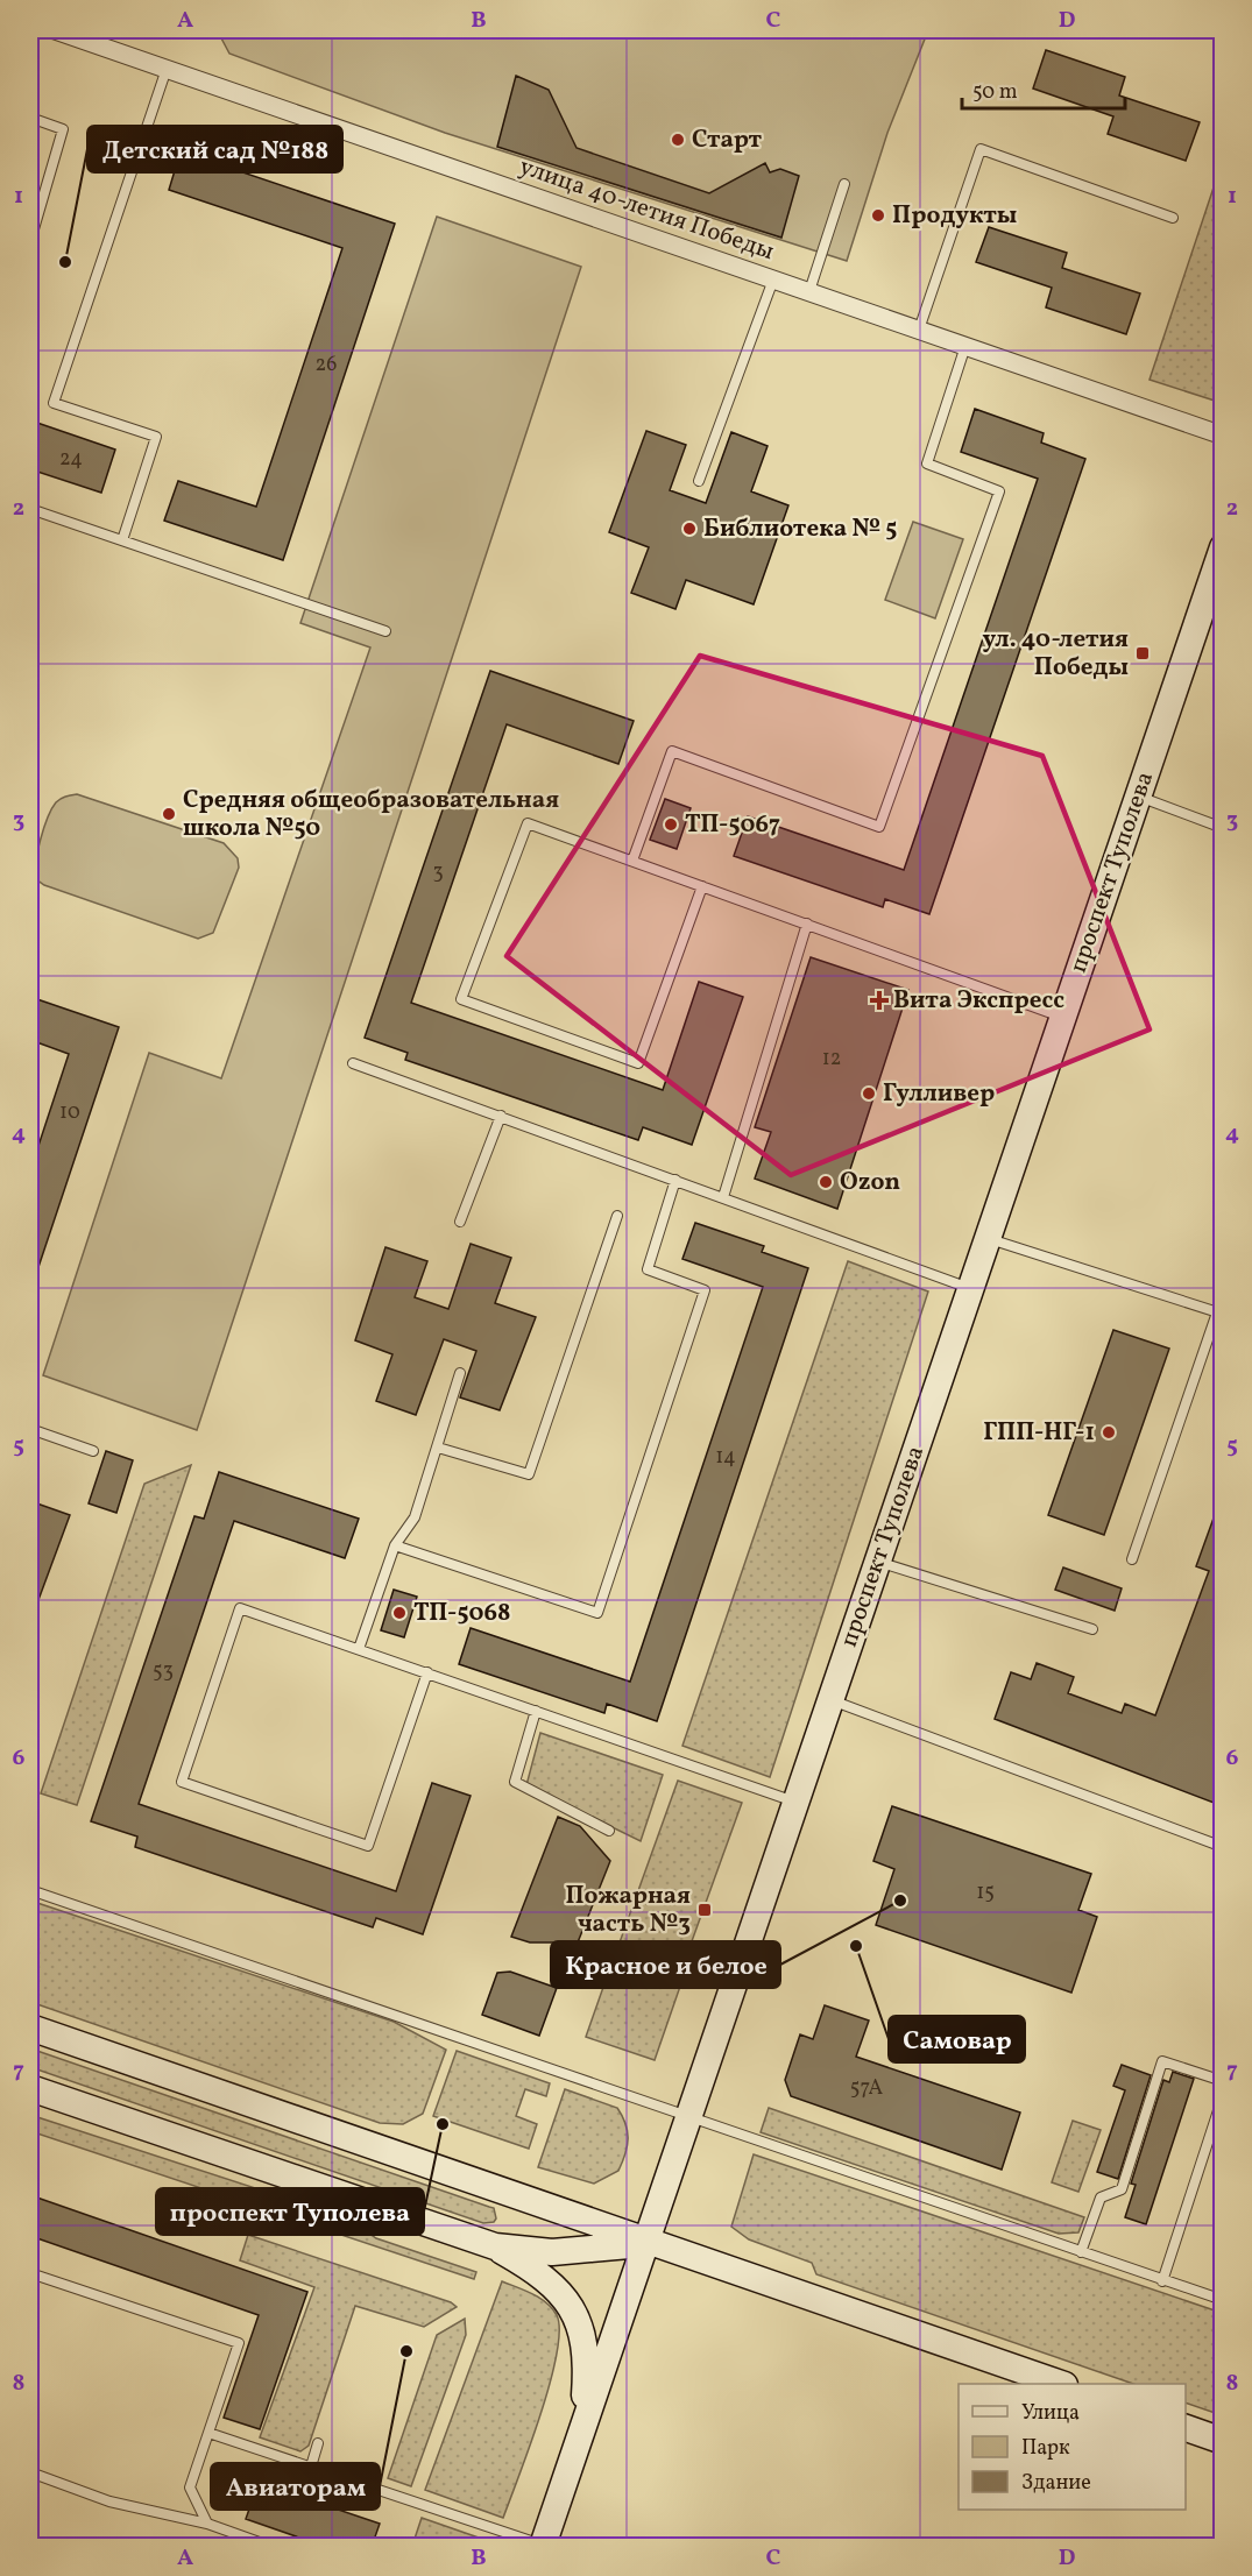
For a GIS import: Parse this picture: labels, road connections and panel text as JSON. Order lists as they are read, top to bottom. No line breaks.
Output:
{"streets":{"main road":["проспект Туполева"],"street":["улица 40-летия Победы"]},"places":{"other":["Старт","Продукты","Детский сад №188","Библиотека № 5","Средняя общеобразовательная школа №50","ТП-5067","Гулливер","Ozon","ГПП-НГ-1","ТП-5068","Красное и белое","Самовар","проспект Туполева","Авиаторам"],"transit":["ул. 40-летия Победы","Пожарная часть №3"],"health":["Вита Экспресс"]},"house_numbers":["26","24","3","12","10","14","53","15","57А"],"legend":["Улица","Парк","Здание"],"scale_bar":"50 m","grid":{"columns":["A","B","C","D"],"rows":["1","2","3","4","5","6","7","8"]}}
